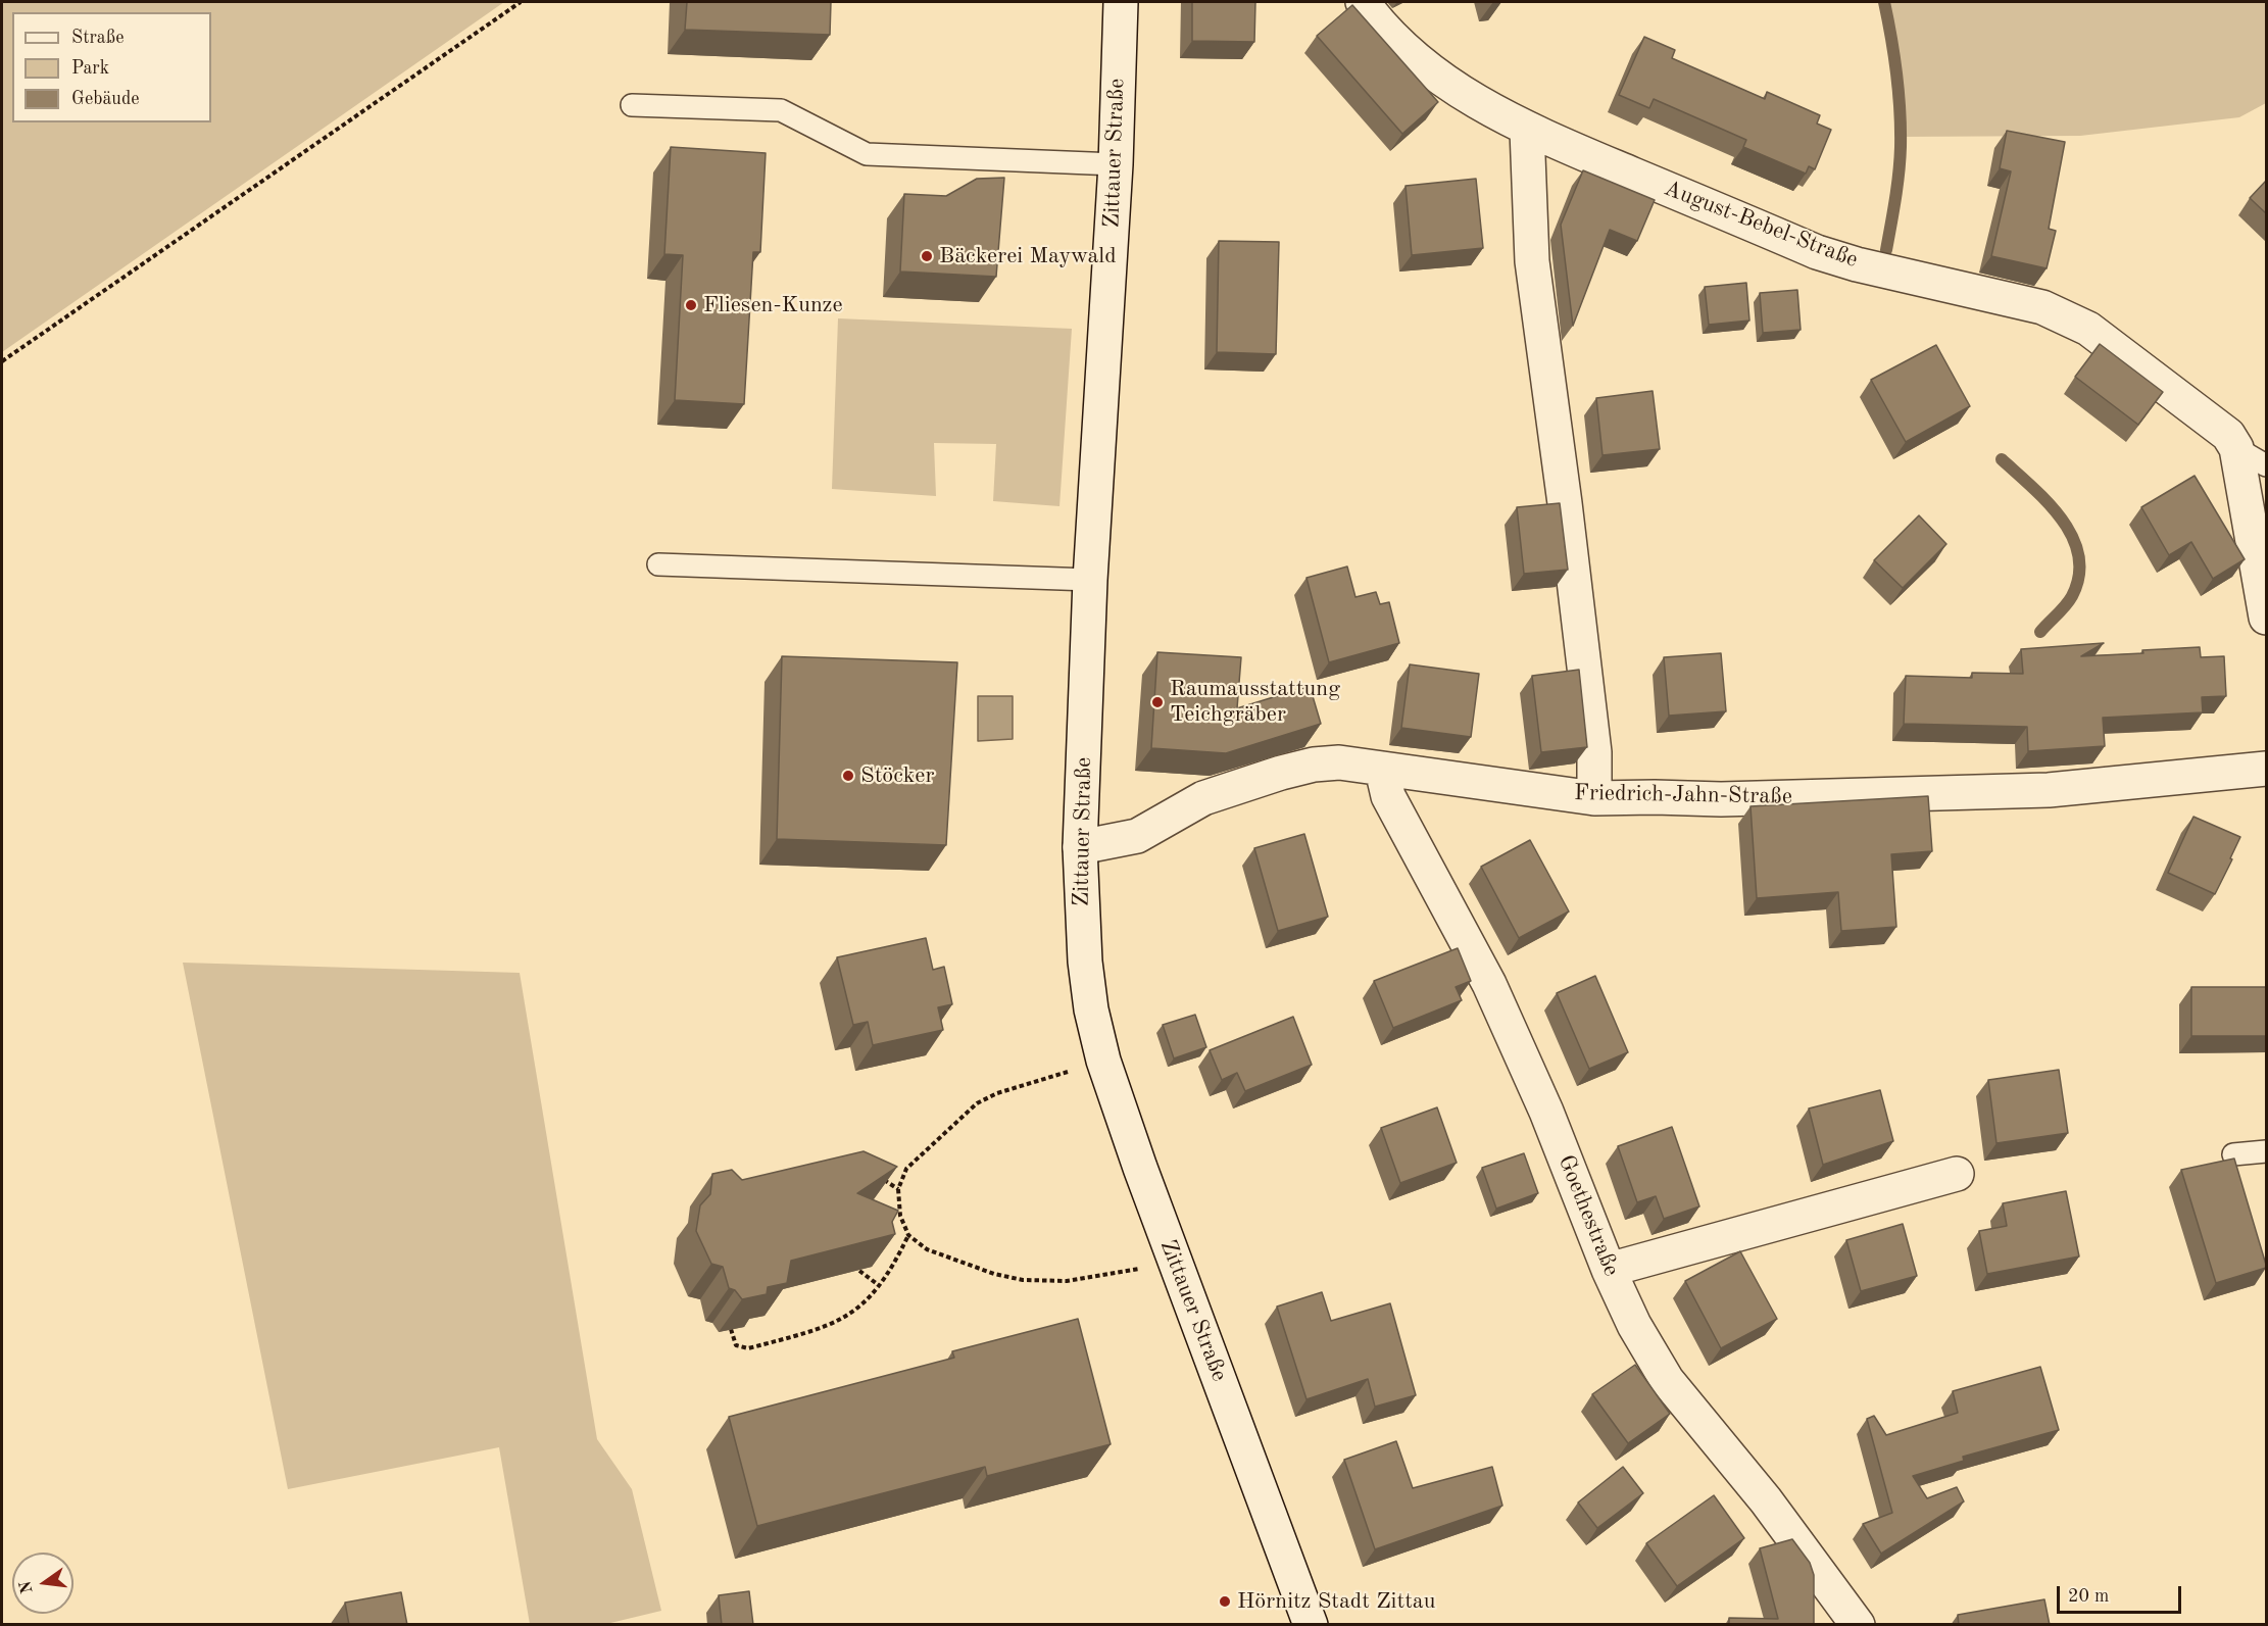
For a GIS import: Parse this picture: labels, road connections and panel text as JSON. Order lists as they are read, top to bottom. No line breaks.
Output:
{"streets":{"street":["Zittauer Straße","August-Bebel-Straße","Friedrich-Jahn-Straße","Goethestraße"]},"crossings":[["Zittauer Straße","Friedrich-Jahn-Straße"],["Friedrich-Jahn-Straße","Goethestraße"]],"places":["Bäckerei Maywald","Fliesen-Kunze","Raumausstattung Teichgräber","Stöcker","Hörnitz Stadt Zittau"],"legend":["Straße","Park","Gebäude"],"scale_bar":"20 m","north":"left"}
